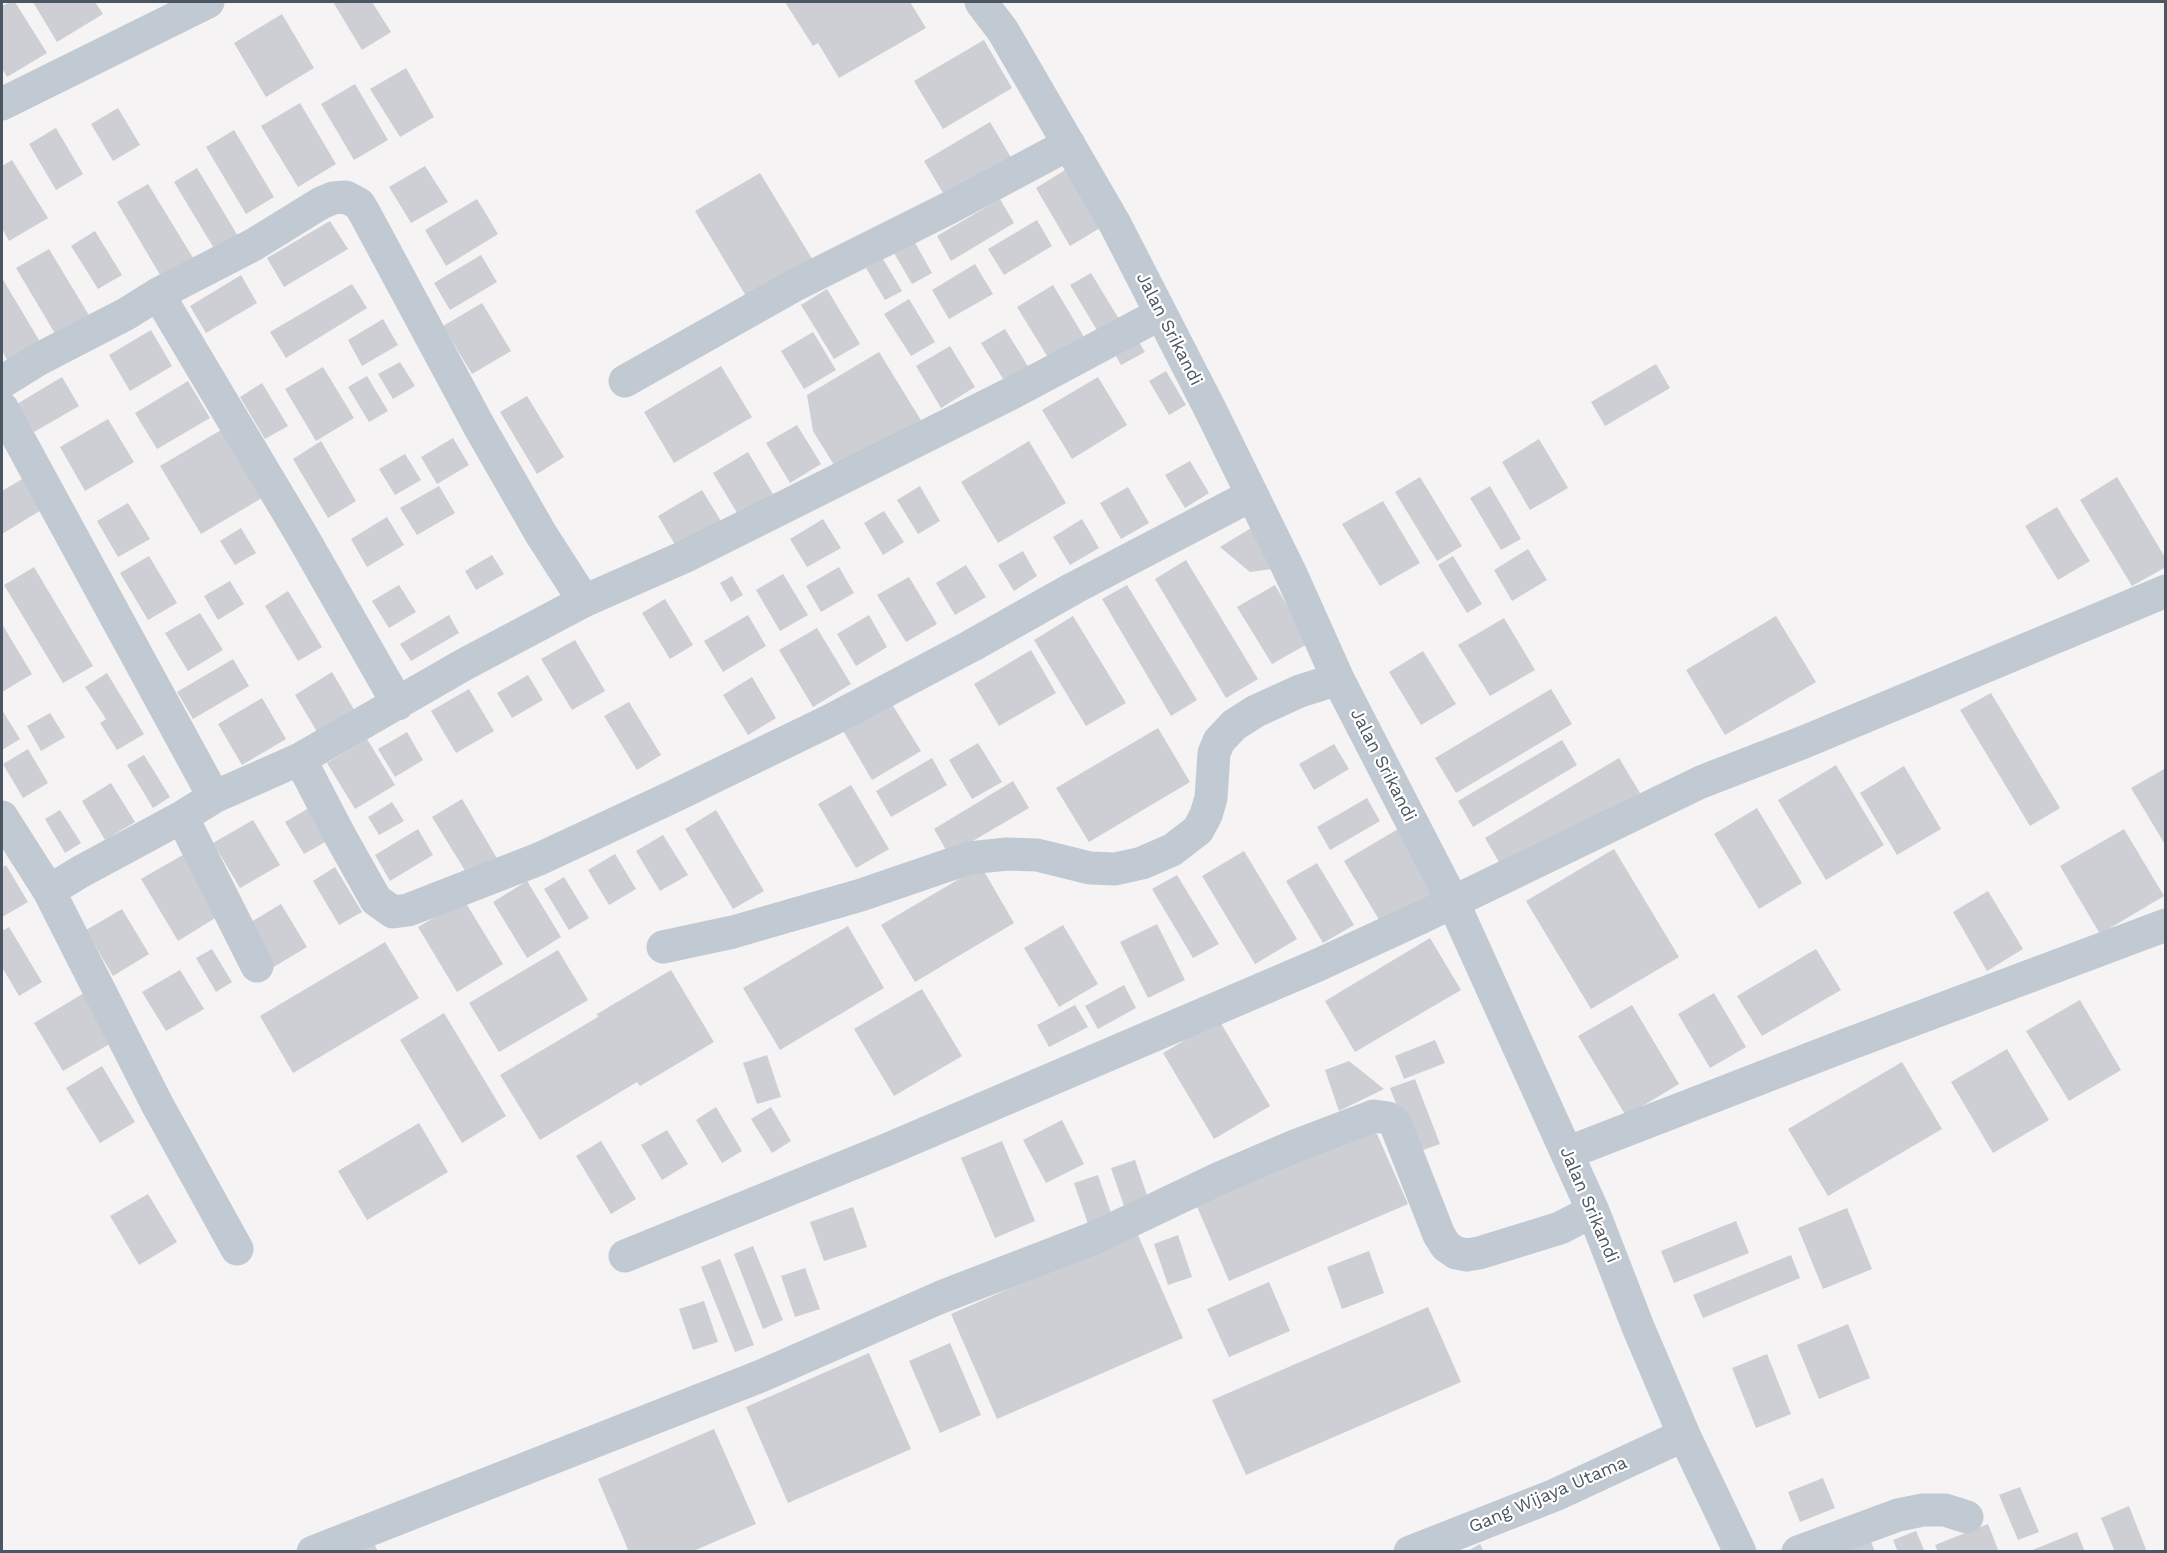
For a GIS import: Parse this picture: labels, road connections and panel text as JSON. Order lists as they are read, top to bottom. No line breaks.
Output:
{"streets":{"street":["Jalan Srikandi","Gang Wijaya Utama"]},"crossings":[["Jalan Srikandi","Gang Wijaya Utama"]]}
